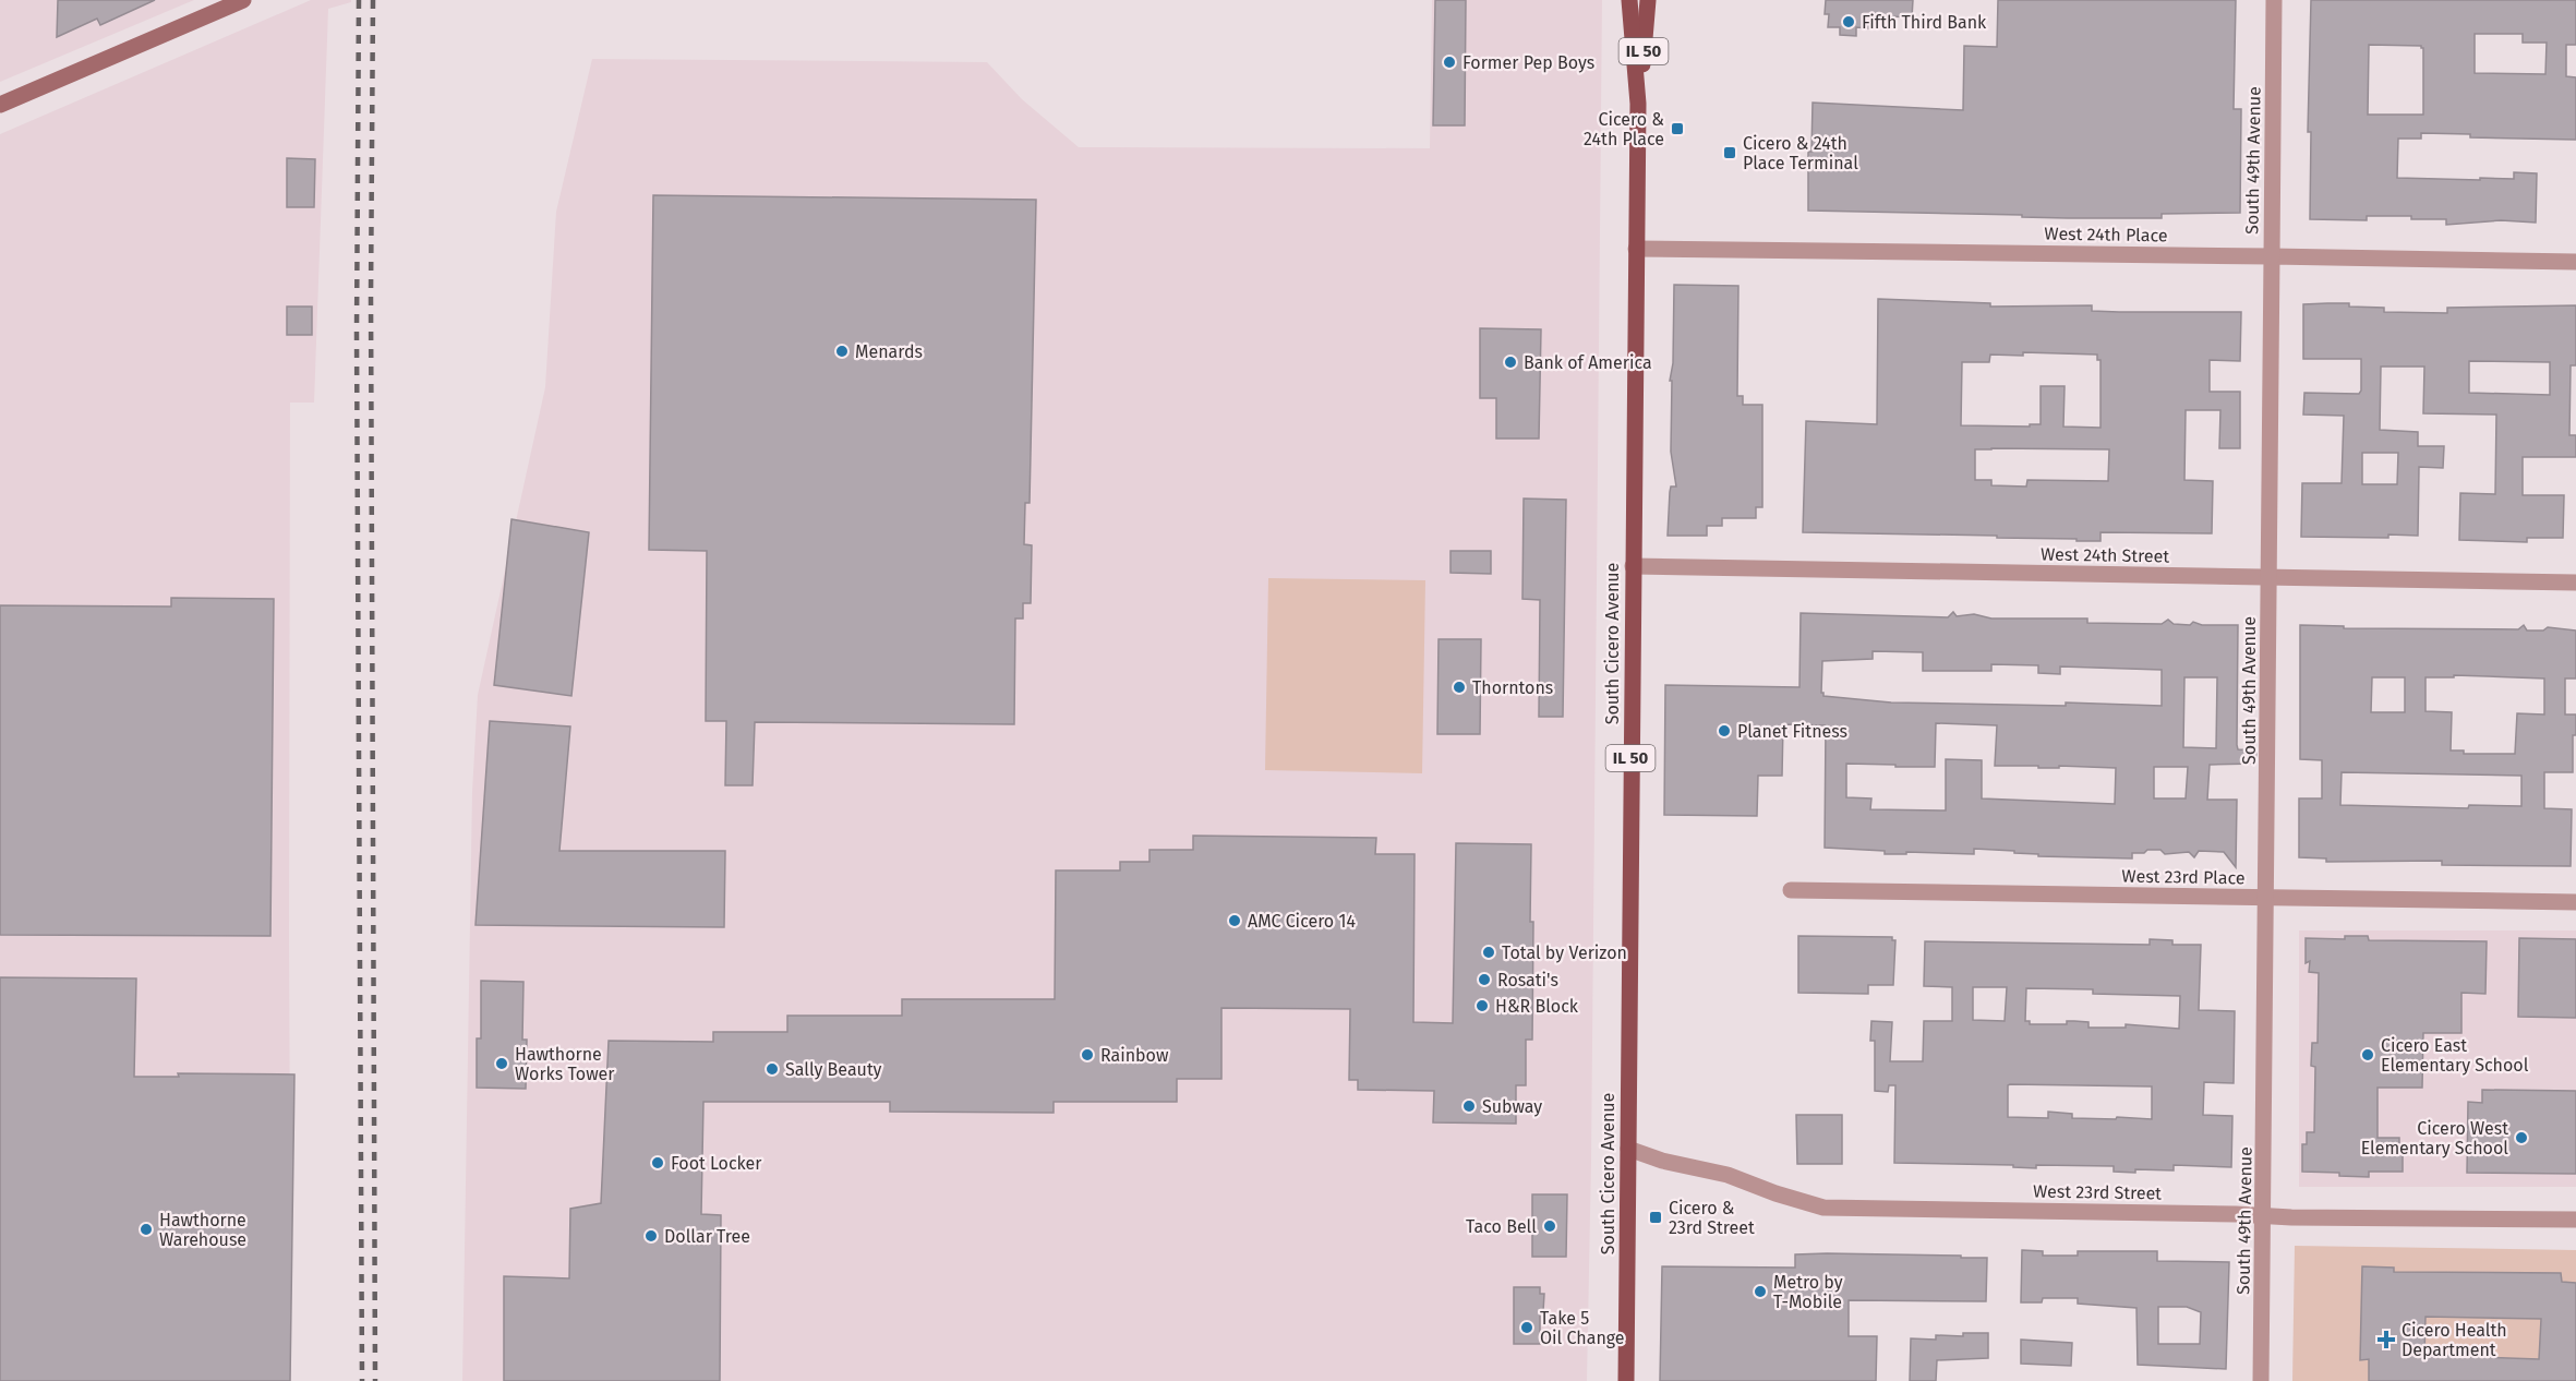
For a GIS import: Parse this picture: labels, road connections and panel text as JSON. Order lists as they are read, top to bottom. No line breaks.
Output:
{"streets":{"main road":["IL 50","South Cicero Avenue"],"street":["South 49th Avenue","West 24th Place","West 24th Street","West 23rd Place","West 23rd Street"]},"crossings":[["South 49th Avenue","West 24th Place"],["South 49th Avenue","West 24th Street"],["South 49th Avenue","West 23rd Place"],["South 49th Avenue","West 23rd Street"],["West 24th Place","South Cicero Avenue"],["West 24th Street","South Cicero Avenue"],["South Cicero Avenue","West 23rd Street"]],"places":{"other":["Fifth Third Bank","Former Pep Boys","Menards","Bank of America","Thorntons","Planet Fitness","AMC Cicero 14","Total by Verizon","Rosati's","H&R Block","Rainbow","Cicero East Elementary School","Hawthorne Works Tower","Sally Beauty","Subway","Cicero West Elementary School","Foot Locker","Taco Bell","Hawthorne Warehouse","Dollar Tree","Metro by T-Mobile","Take 5 Oil Change"],"transit":["Cicero & 24th Place","Cicero & 24th Place Terminal","Cicero & 23rd Street"],"health":["Cicero Health Department"]}}
